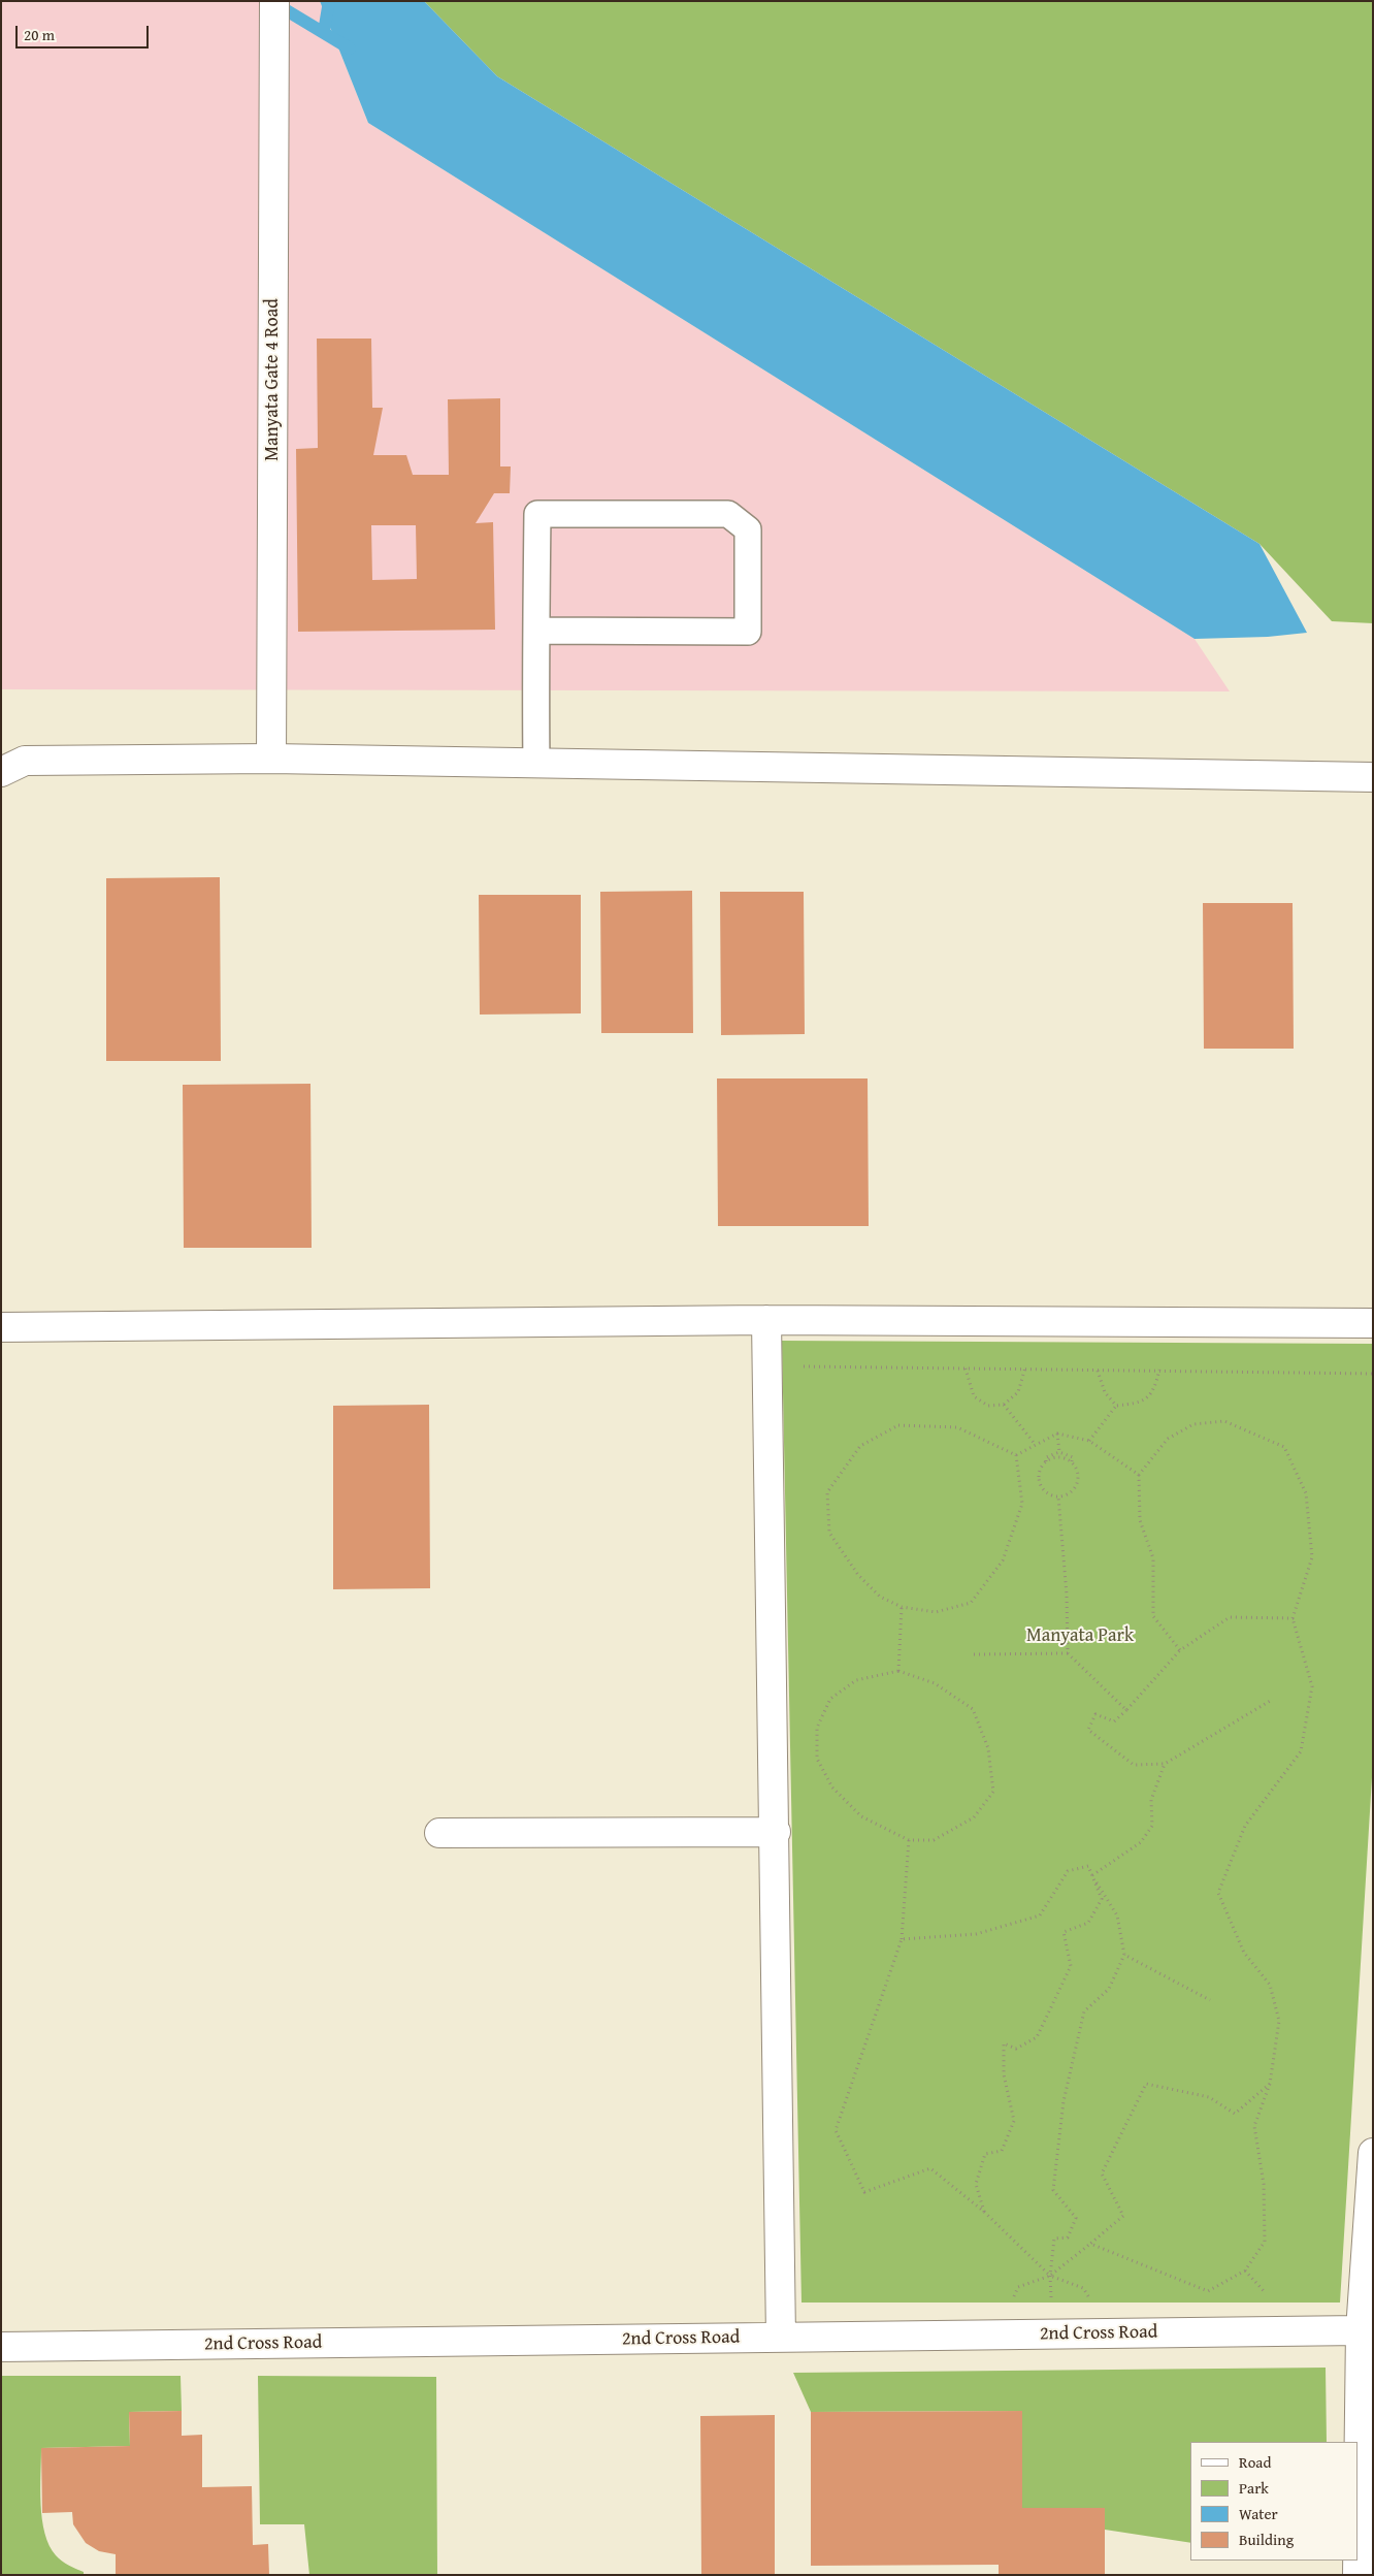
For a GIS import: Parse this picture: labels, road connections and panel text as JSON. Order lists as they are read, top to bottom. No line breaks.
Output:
{"streets":{"street":["Manyata Gate 4 Road","2nd Cross Road"]},"parks":["Manyata Park"],"legend":["Road","Park","Water","Building"],"scale_bar":"20 m"}
